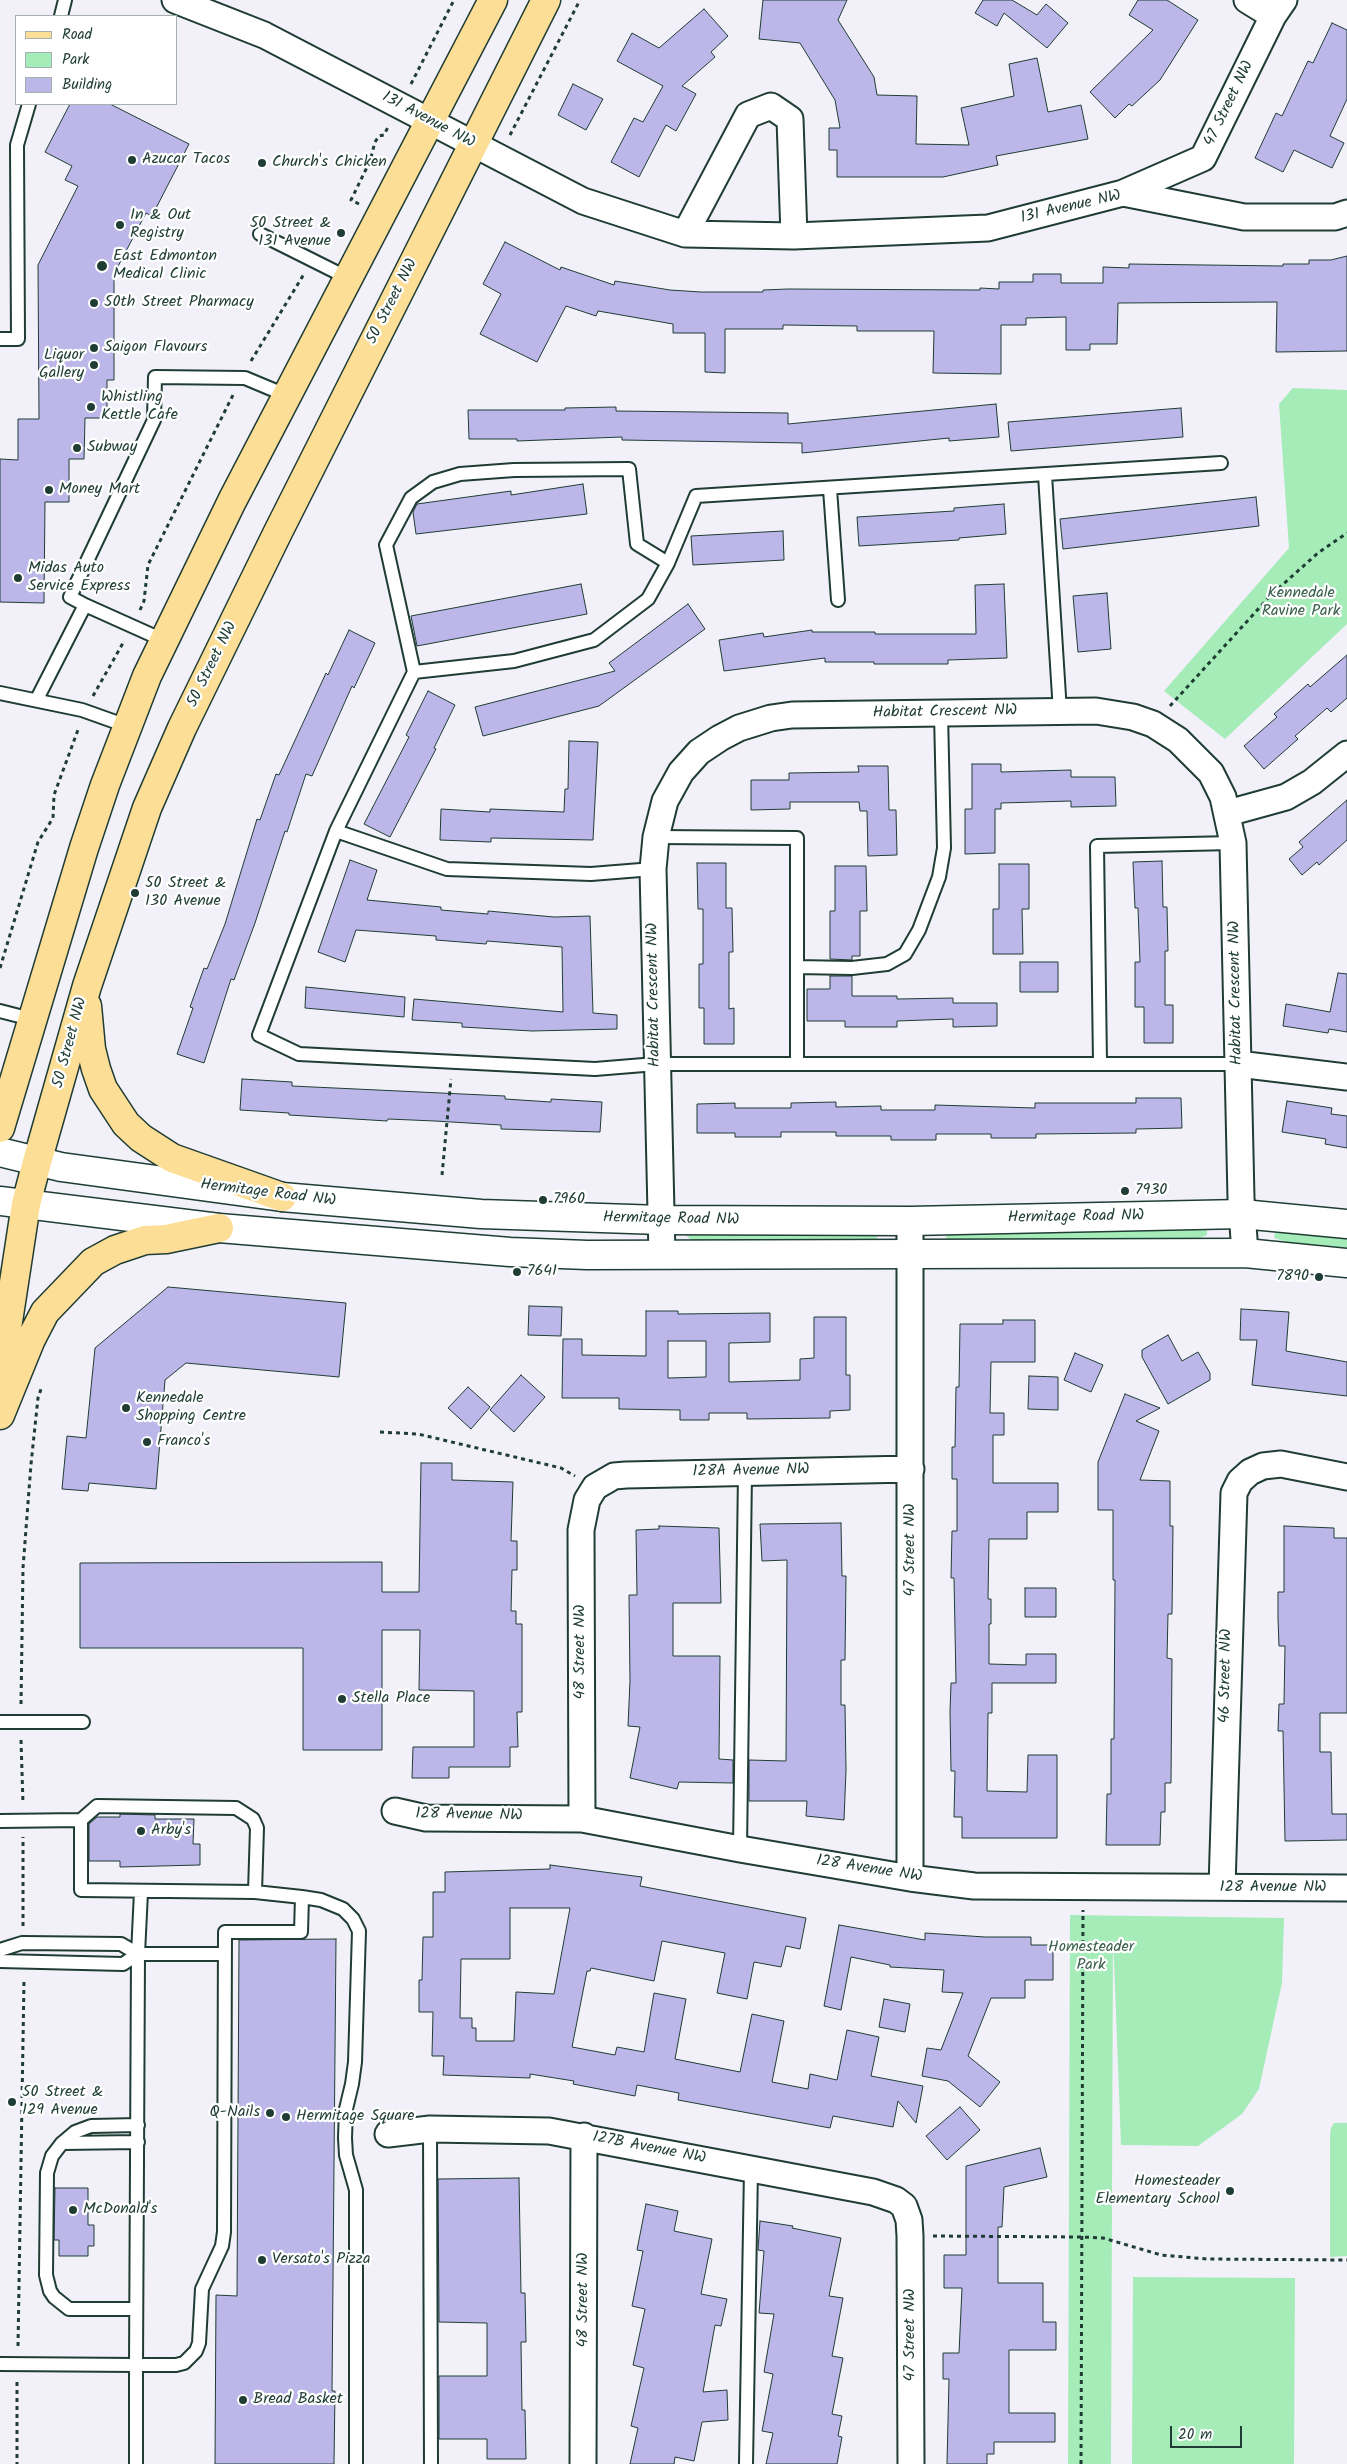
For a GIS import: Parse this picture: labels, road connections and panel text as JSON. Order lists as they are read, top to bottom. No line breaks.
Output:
{"streets":{"main road":["50 Street NW"],"street":["47 Street NW","131 Avenue NW","Habitat Crescent NW","Hermitage Road NW","128A Avenue NW","48 Street NW","46 Street NW","128 Avenue NW","127B Avenue NW"]},"crossings":[["47 Street NW","131 Avenue NW"],["47 Street NW","Hermitage Road NW"],["47 Street NW","128A Avenue NW"],["47 Street NW","128 Avenue NW"],["47 Street NW","127B Avenue NW"],["131 Avenue NW","50 Street NW"],["50 Street NW","Hermitage Road NW"],["Habitat Crescent NW","Hermitage Road NW"],["128A Avenue NW","48 Street NW"],["48 Street NW","128 Avenue NW"],["48 Street NW","127B Avenue NW"],["46 Street NW","128 Avenue NW"]],"parks":["Kennedale Ravine Park","Homesteader Park"],"places":["Azucar Tacos","Church's Chicken","In & Out Registry","50 Street & 131 Avenue","East Edmonton Medical Clinic","50th Street Pharmacy","Saigon Flavours","Liquor Gallery","Whistling Kettle Cafe","Subway","Money Mart","Midas Auto Service Express","50 Street & 130 Avenue","7930","7960","7641","7890","Kennedale Shopping Centre","Franco's","Stella Place","Arby's","50 Street & 129 Avenue","Q-Nails","Hermitage Square","Homesteader Elementary School","McDonald's","Versato's Pizza","Bread Basket"],"legend":["Road","Park","Building"],"scale_bar":"20 m"}
